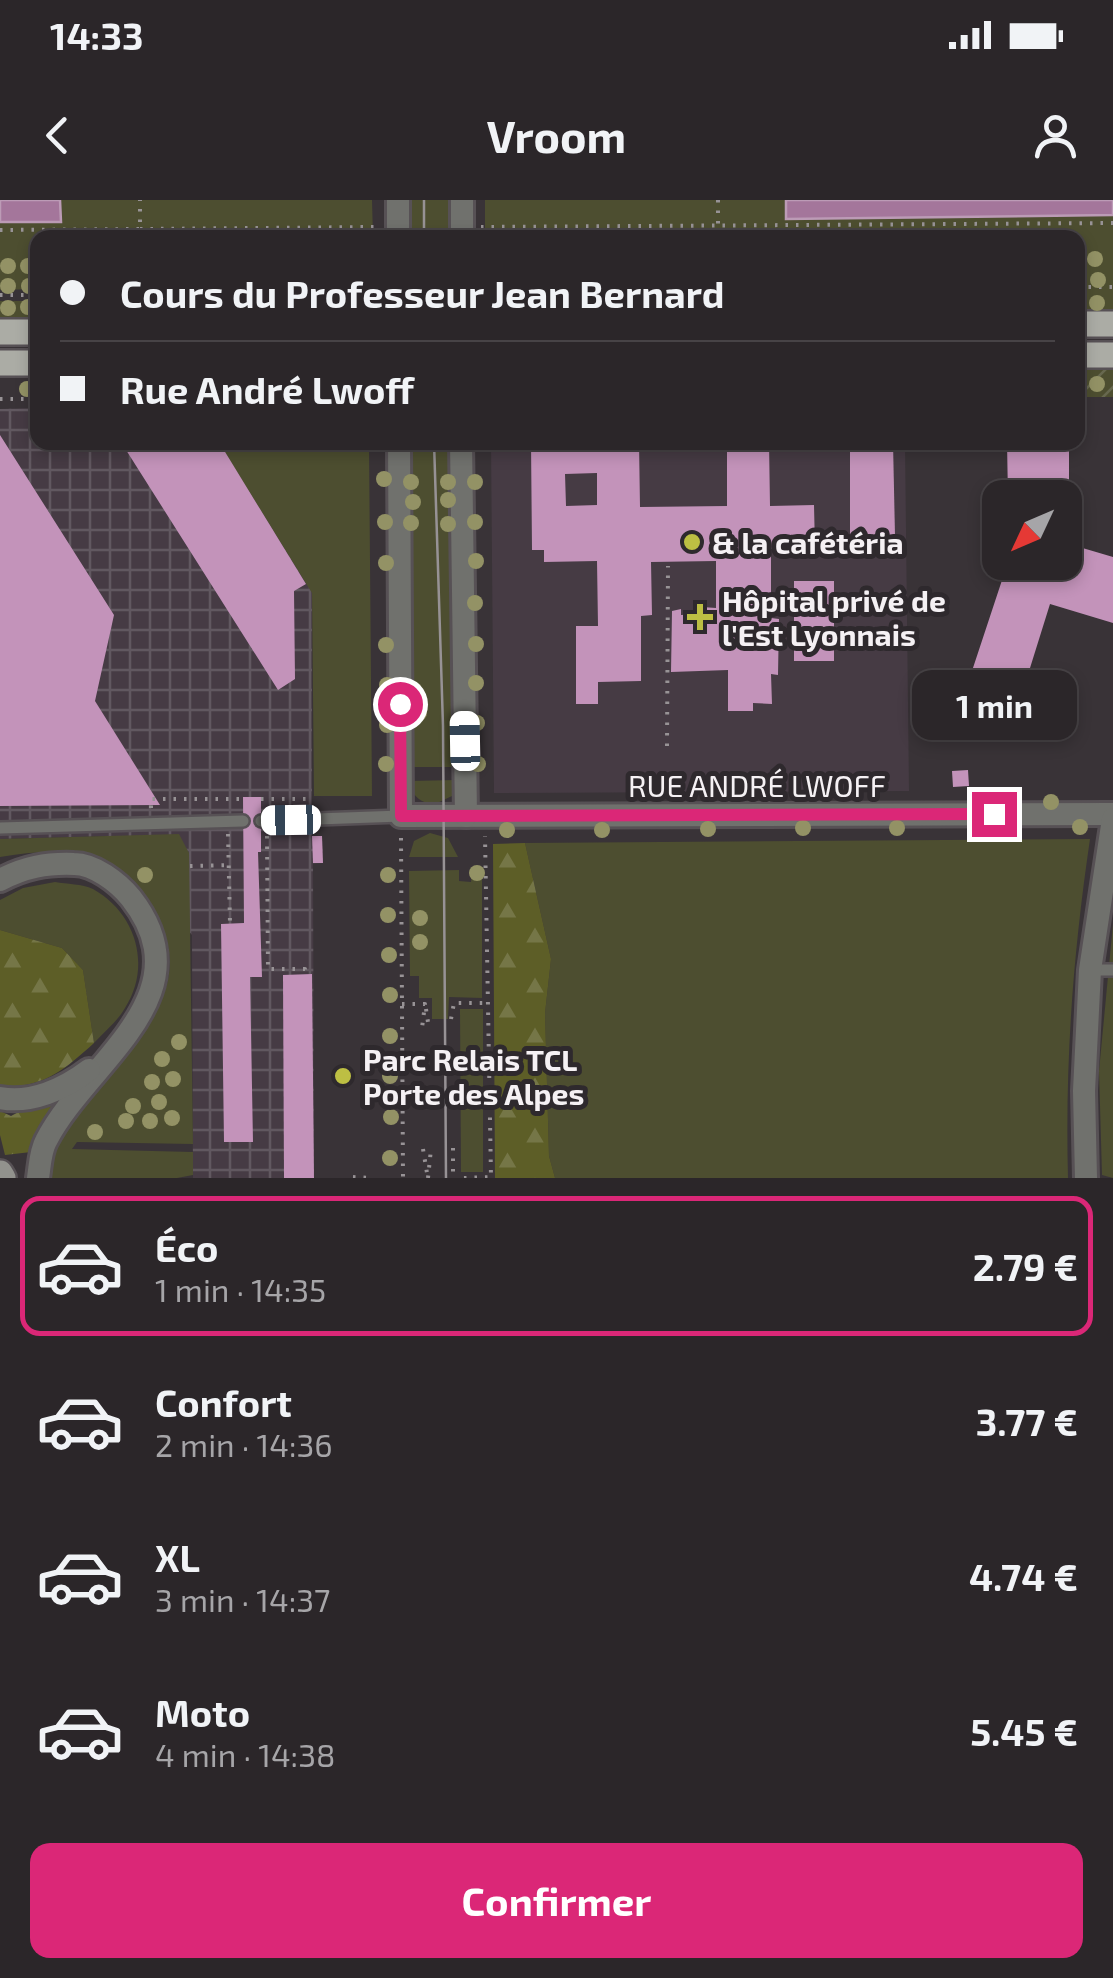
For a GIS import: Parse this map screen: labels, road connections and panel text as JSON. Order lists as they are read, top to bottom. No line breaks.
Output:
{"streets":{"street":["RUE ANDRÉ LWOFF"]},"places":{"other":["& la cafétéria","Parc Relais TCL Porte des Alpes"],"health":["Hôpital privé de l'Est Lyonnais"]},"north":"bottom left","page":{"status":"14:33","header":"Vroom","banner":["Cours du Professeur Jean Bernard","Rue André Lwoff"],"bubble":"1 min","list":[{"name":"Éco","note":"1 min · 14:35","value":"2.79 €"},{"name":"Confort","note":"2 min · 14:36","value":"3.77 €"},{"name":"XL","note":"3 min · 14:37","value":"4.74 €"},{"name":"Moto","note":"4 min · 14:38","value":"5.45 €"}],"buttons":"Confirmer"}}
